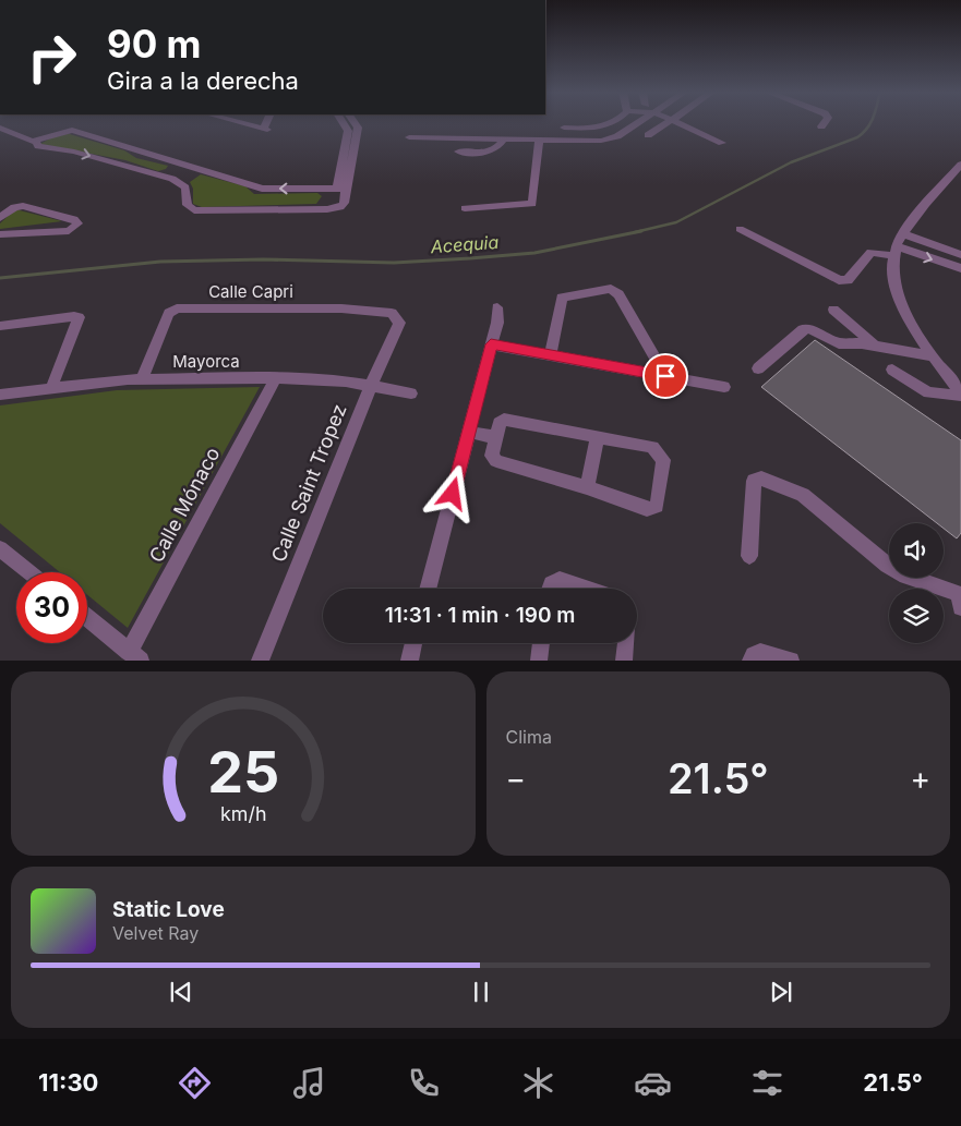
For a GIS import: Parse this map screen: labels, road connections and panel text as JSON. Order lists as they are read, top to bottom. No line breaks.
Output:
{"streets":{"street":["Calle Capri","Mayorca","Calle Saint Tropez","Calle Mónaco"]},"crossings":[["Calle Capri","Mayorca"],["Calle Capri","Calle Saint Tropez"],["Mayorca","Calle Saint Tropez"],["Mayorca","Calle Mónaco"]],"water":["Acequia"],"page":{"turn":["90 m","Gira a la derecha"],"limit":"30","trip":"11:31 · 1 min · 190 m","tile":"Clima","heat":["−","21.5°","+"],"song":["Static Love","Velvet Ray"],"tabs":["11:30","21.5°"],"gauge":["25","km/h"]}}
